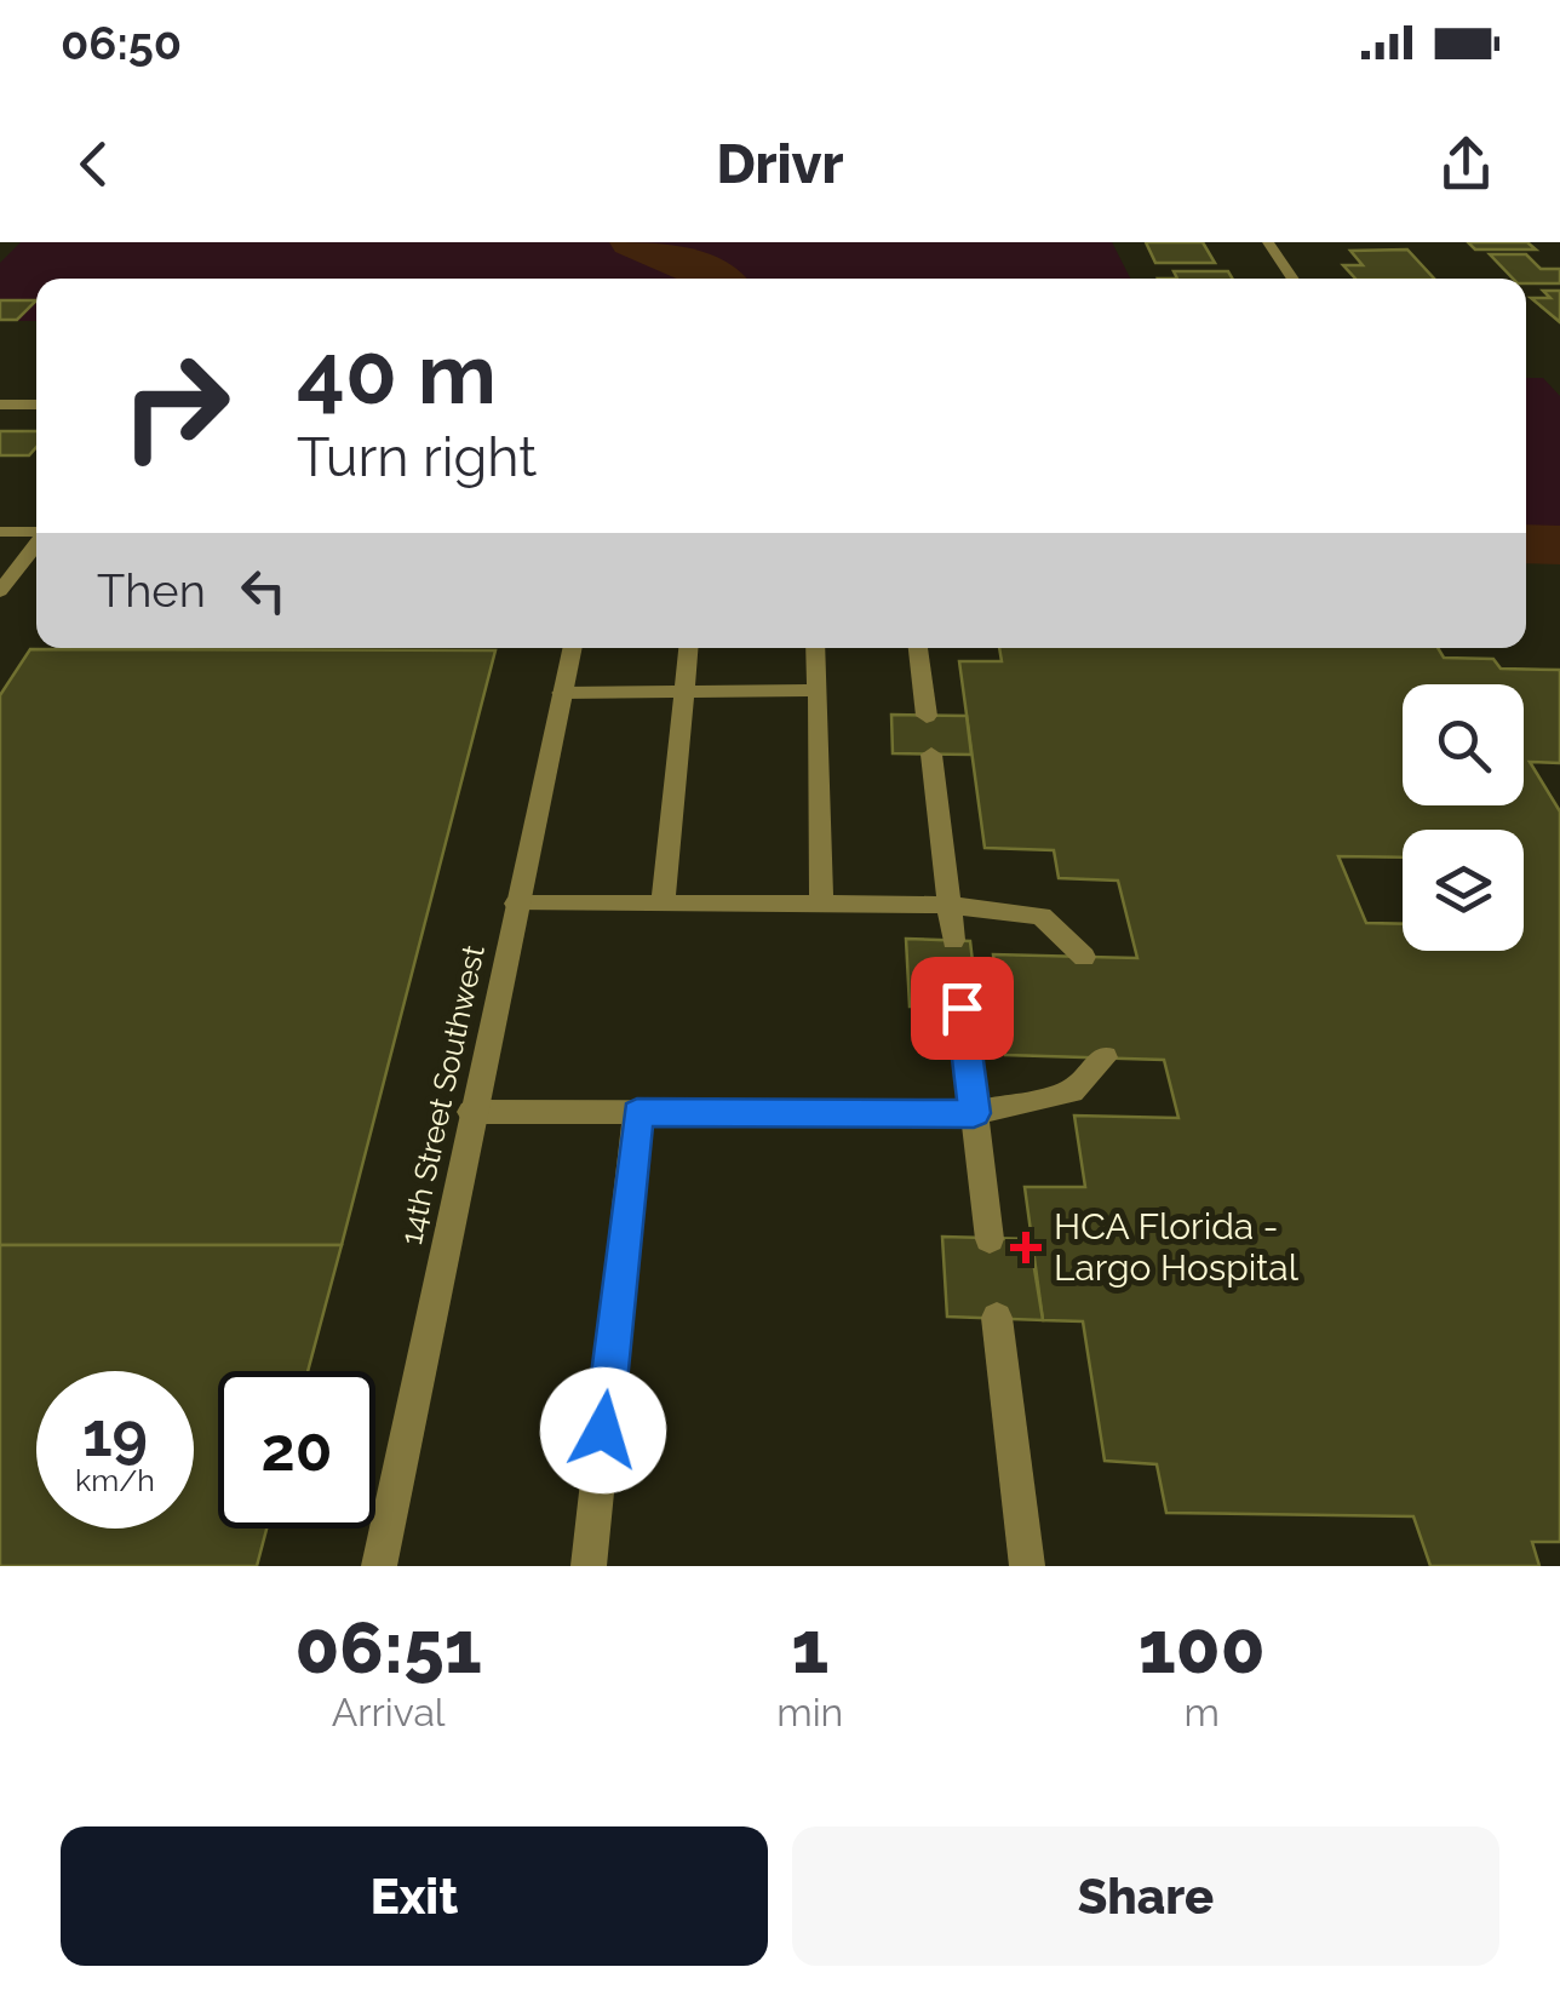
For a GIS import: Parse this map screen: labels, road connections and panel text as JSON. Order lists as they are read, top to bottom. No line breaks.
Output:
{"streets":{"street":["14th Street Southwest"]},"places":{"health":["HCA Florida - Largo Hospital"]},"page":{"status":"06:50","header":"Drivr","turn":["40 m","Turn right"],"then":"Then","speed":"19 km/h","limit":"20","eta":["06:51","Arrival","1","min","100","m"],"buttons":["Exit","Share"]}}
